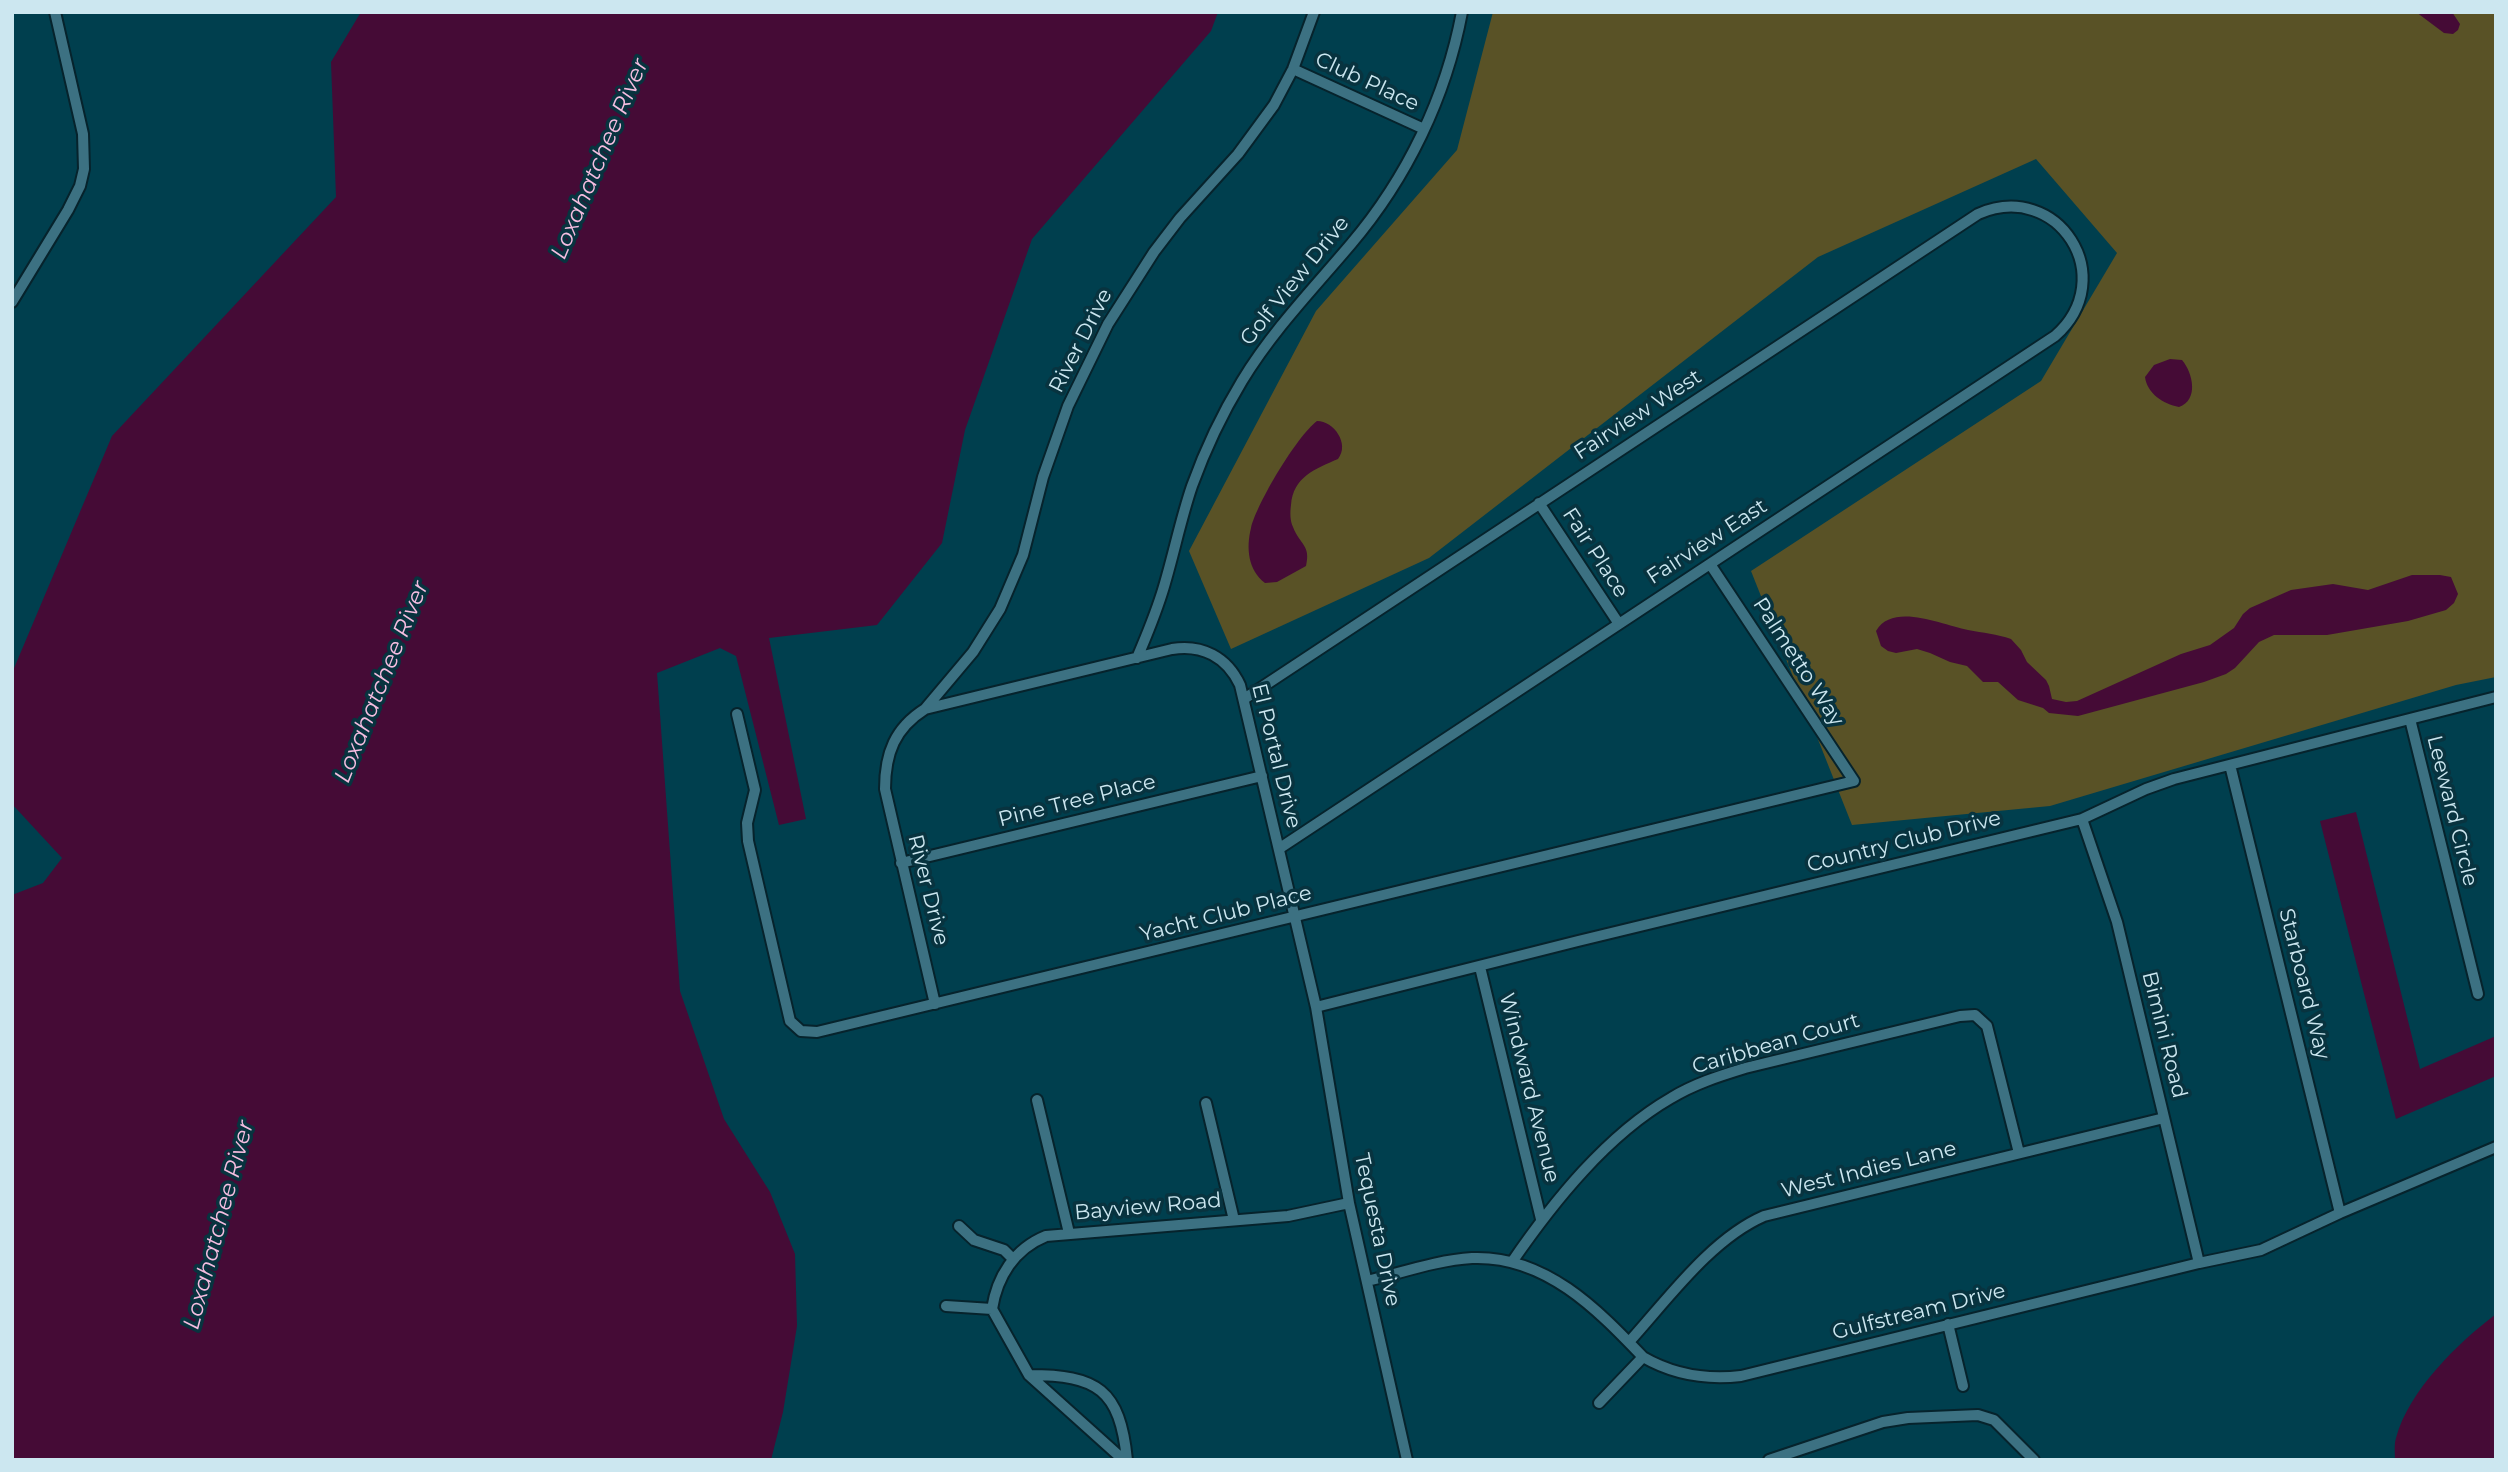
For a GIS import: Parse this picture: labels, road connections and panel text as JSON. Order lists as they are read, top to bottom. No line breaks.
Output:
{"streets":{"street":["Club Place","Golf View Drive","River Drive","Fairview West","Fairview East","Fair Place","Palmetto Way","El Portal Drive","Pine Tree Place","Leeward Circle","Country Club Drive","Yacht Club Place","Starboard Way","Bimini Road","Caribbean Court","Windward Avenue","West Indies Lane","Bayview Road","Tequesta Drive","Gulfstream Drive"]},"crossings":[["Club Place","Golf View Drive"],["Club Place","River Drive"],["Golf View Drive","El Portal Drive"],["River Drive","El Portal Drive"],["River Drive","Pine Tree Place"],["River Drive","Yacht Club Place"],["Fairview West","Fairview East"],["Fairview West","Fair Place"],["Fairview West","El Portal Drive"],["Fairview East","Fair Place"],["Fairview East","Palmetto Way"],["Fairview East","El Portal Drive"],["Palmetto Way","Yacht Club Place"],["El Portal Drive","Pine Tree Place"],["El Portal Drive","Country Club Drive"],["El Portal Drive","Yacht Club Place"],["El Portal Drive","Tequesta Drive"],["Leeward Circle","Country Club Drive"],["Country Club Drive","Starboard Way"],["Country Club Drive","Bimini Road"],["Country Club Drive","Windward Avenue"],["Country Club Drive","Tequesta Drive"],["Starboard Way","Gulfstream Drive"],["Bimini Road","West Indies Lane"],["Bimini Road","Gulfstream Drive"],["Caribbean Court","Windward Avenue"],["Caribbean Court","West Indies Lane"],["Caribbean Court","Gulfstream Drive"],["West Indies Lane","Gulfstream Drive"],["Bayview Road","Tequesta Drive"],["Tequesta Drive","Gulfstream Drive"]],"water":["Loxahatchee River"]}
